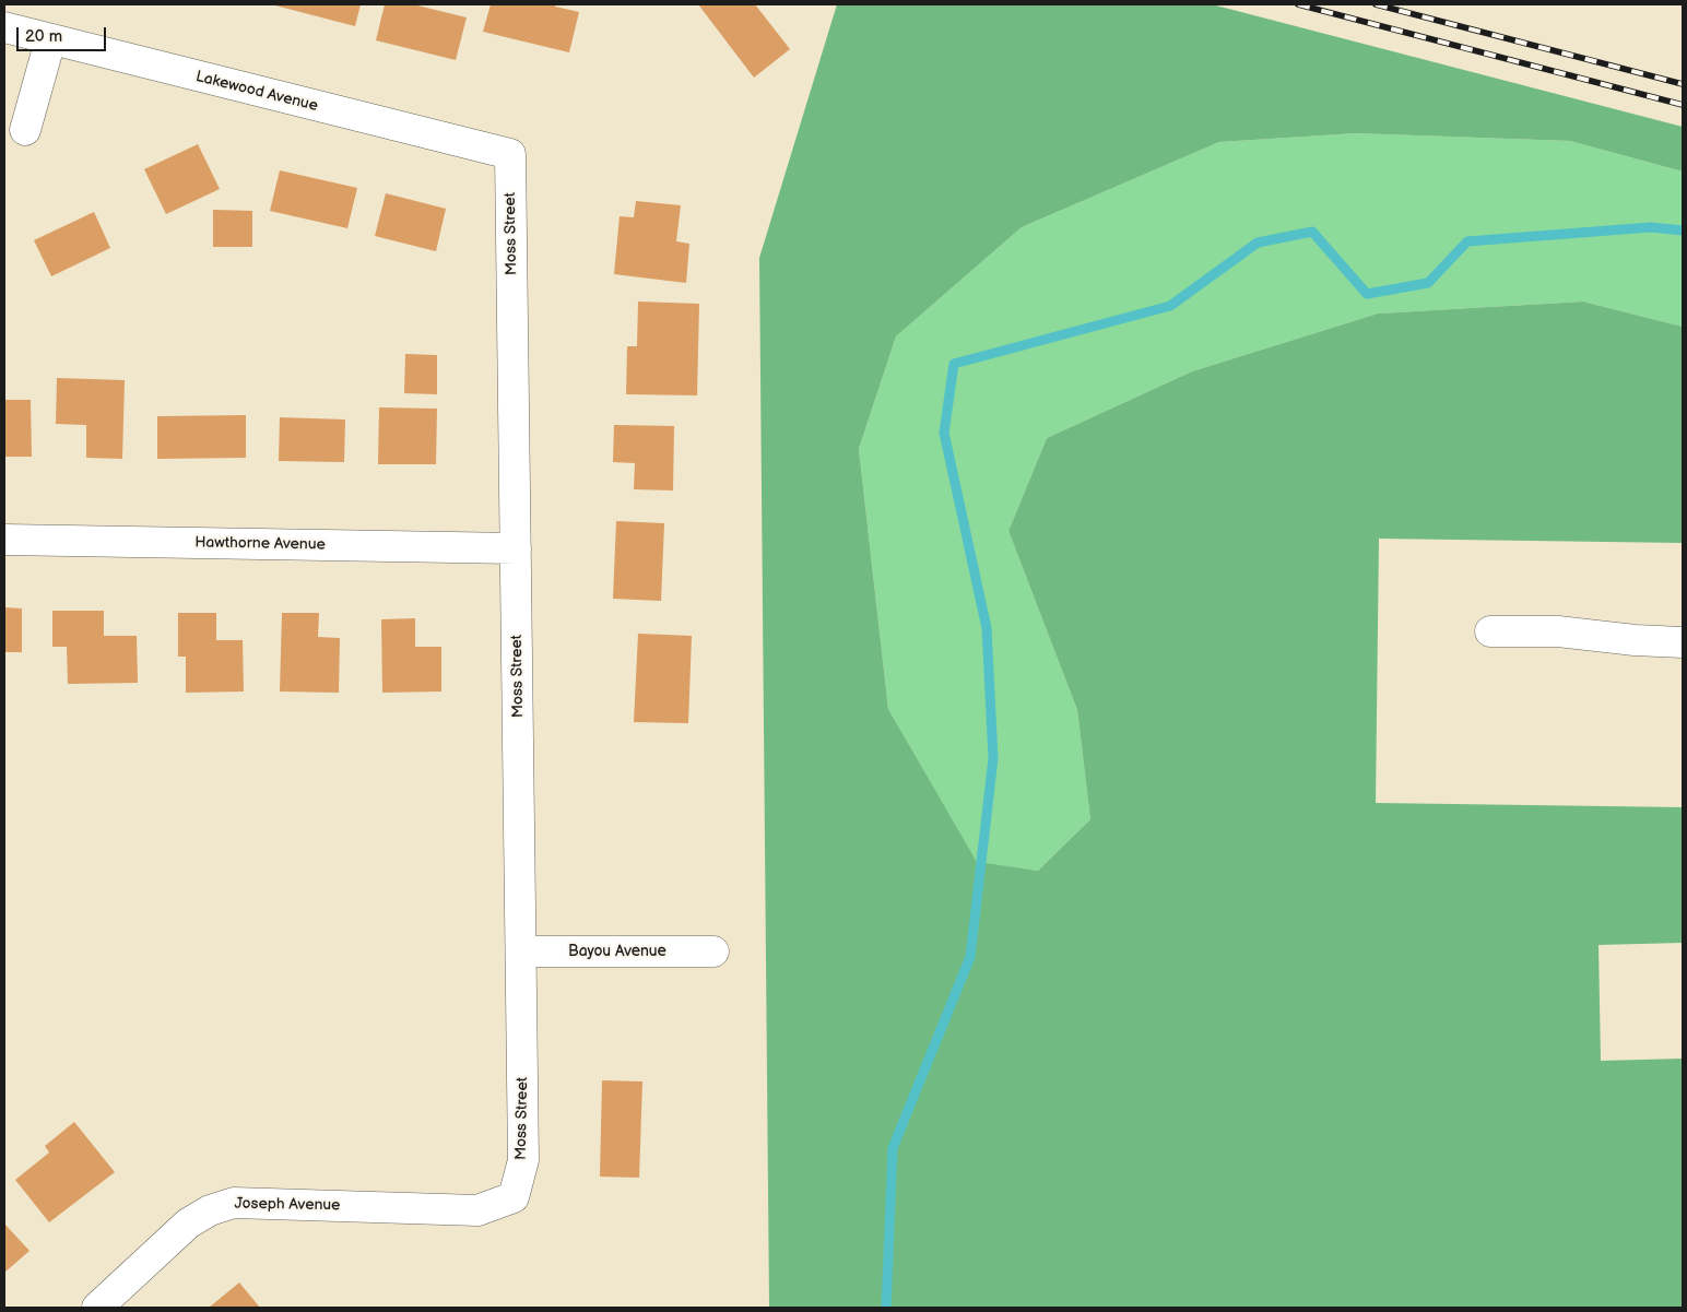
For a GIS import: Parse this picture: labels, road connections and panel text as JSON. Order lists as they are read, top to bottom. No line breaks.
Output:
{"streets":{"street":["Lakewood Avenue","Moss Street","Hawthorne Avenue","Bayou Avenue","Joseph Avenue"]},"crossings":[["Lakewood Avenue","Moss Street"],["Moss Street","Hawthorne Avenue"],["Moss Street","Bayou Avenue"],["Moss Street","Joseph Avenue"]],"scale_bar":"20 m"}
